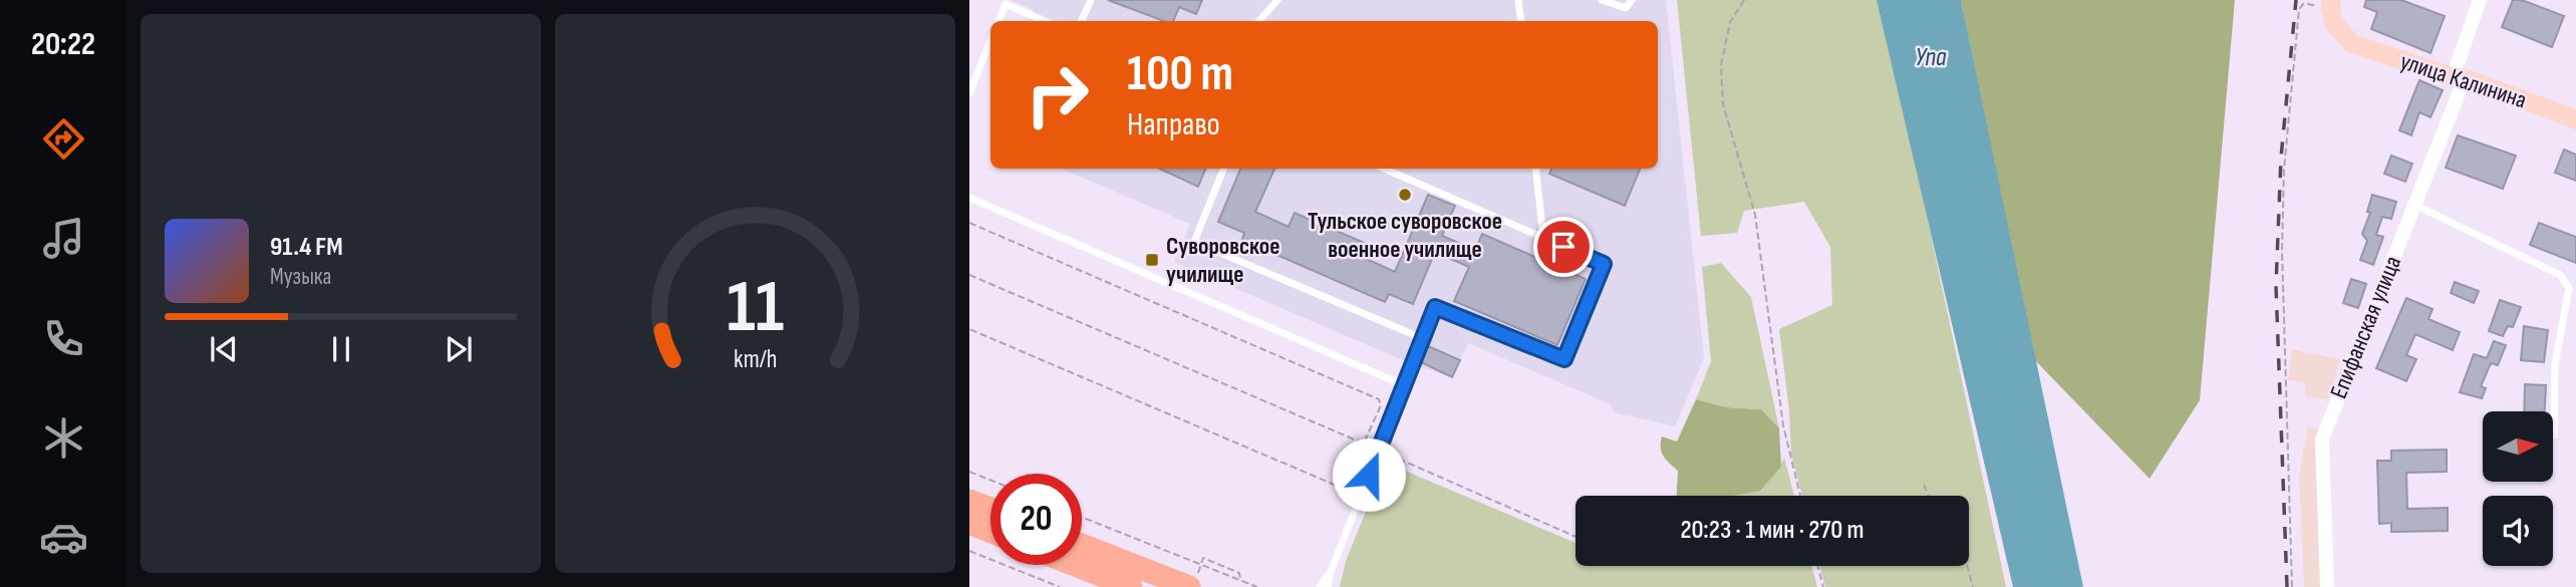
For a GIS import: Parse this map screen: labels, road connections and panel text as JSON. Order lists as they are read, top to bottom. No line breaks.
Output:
{"streets":{"street":["улица Калинина","Епифанская улица"]},"crossings":[["улица Калинина","Епифанская улица"]],"water":["Упа"],"places":{"other":["Тульское суворовское военное училище"],"transit":["Суворовское училище"]},"north":"right","page":{"tabs":"20:22","turn":["100 m","Направо"],"song":["91.4 FM","Музыка"],"limit":"20","trip":"20:23 · 1 мин · 270 m","gauge":["11","km/h"]}}
